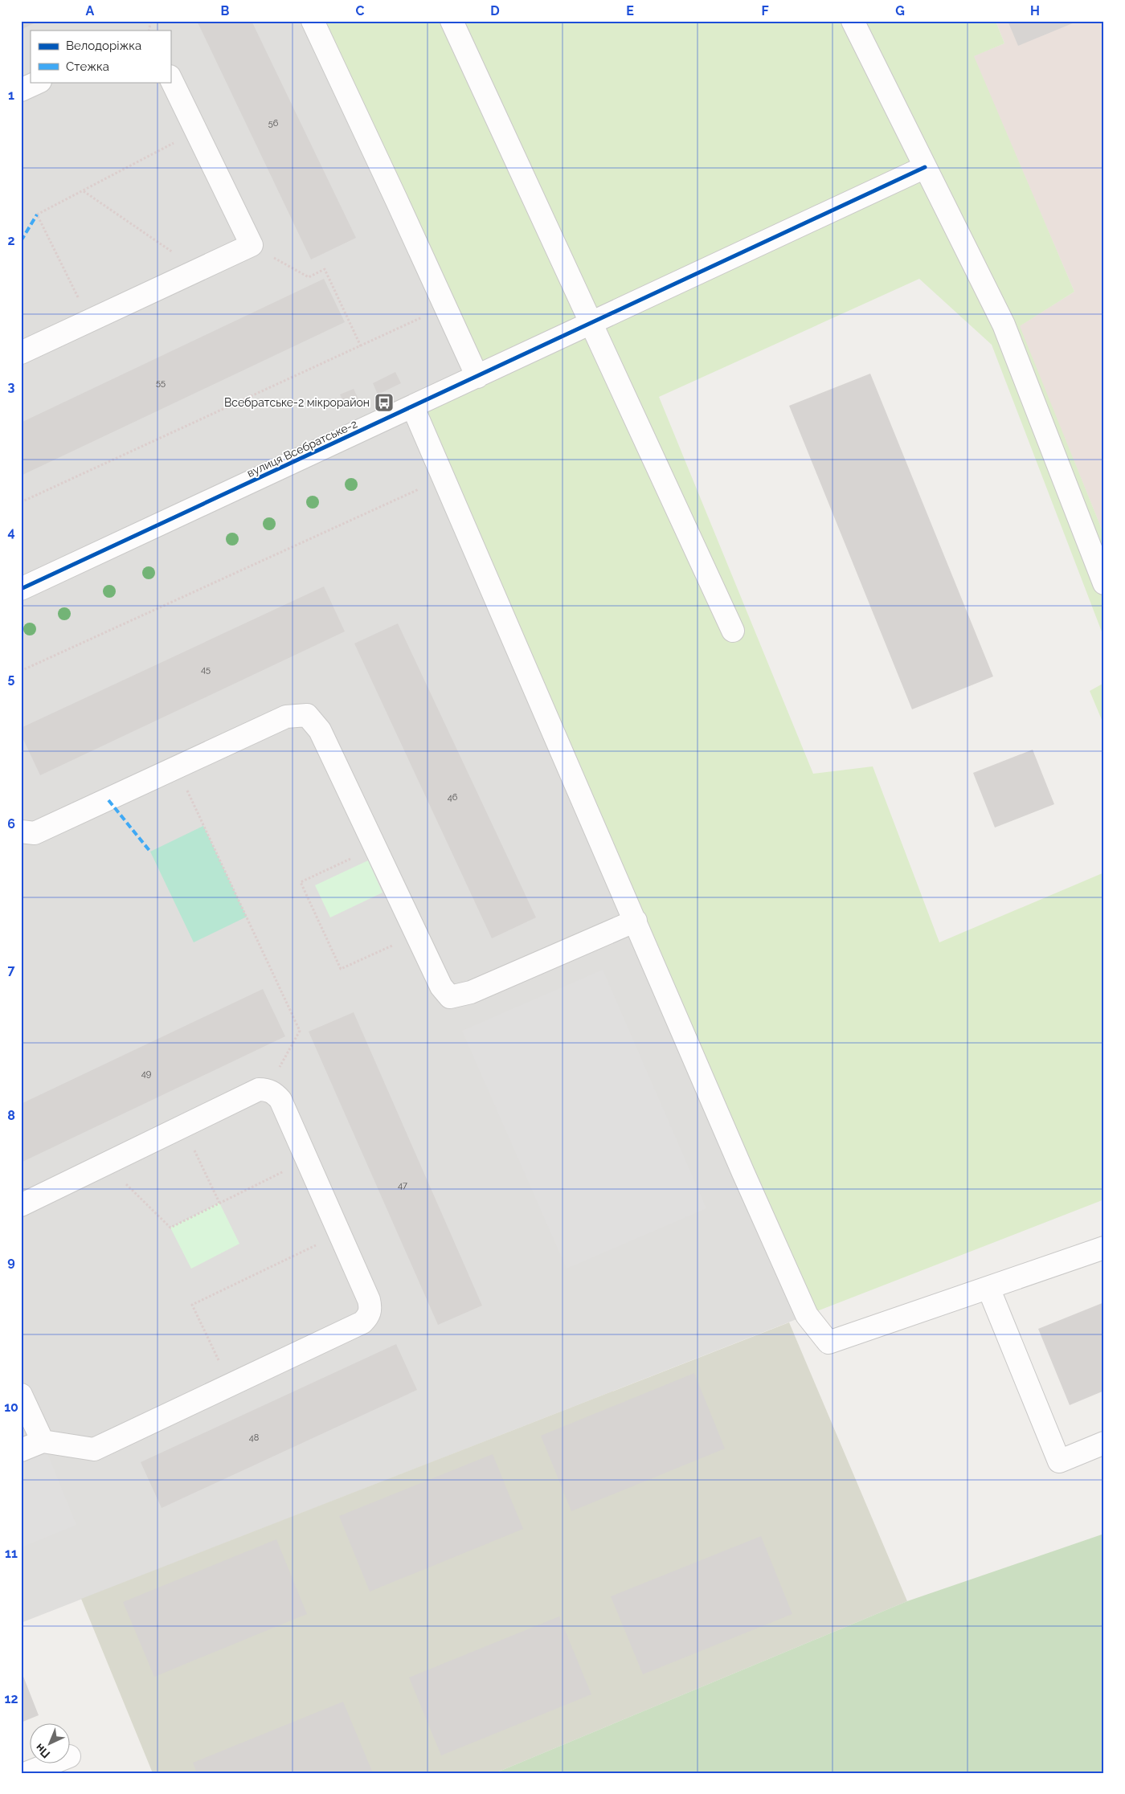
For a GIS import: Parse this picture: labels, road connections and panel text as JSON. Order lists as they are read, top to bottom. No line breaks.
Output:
{"streets":{"street":["вулиця Всебратське-2"]},"places":{"bus stop":["Всебратське-2 мікрорайон"]},"house_numbers":["56","55","45","46","49","47","48"],"legend":["Велодоріжка","Стежка"],"north":"bottom left","grid":{"columns":["A","B","C","D","E","F","G","H"],"rows":["1","2","3","4","5","6","7","8","9","10","11","12"]}}
